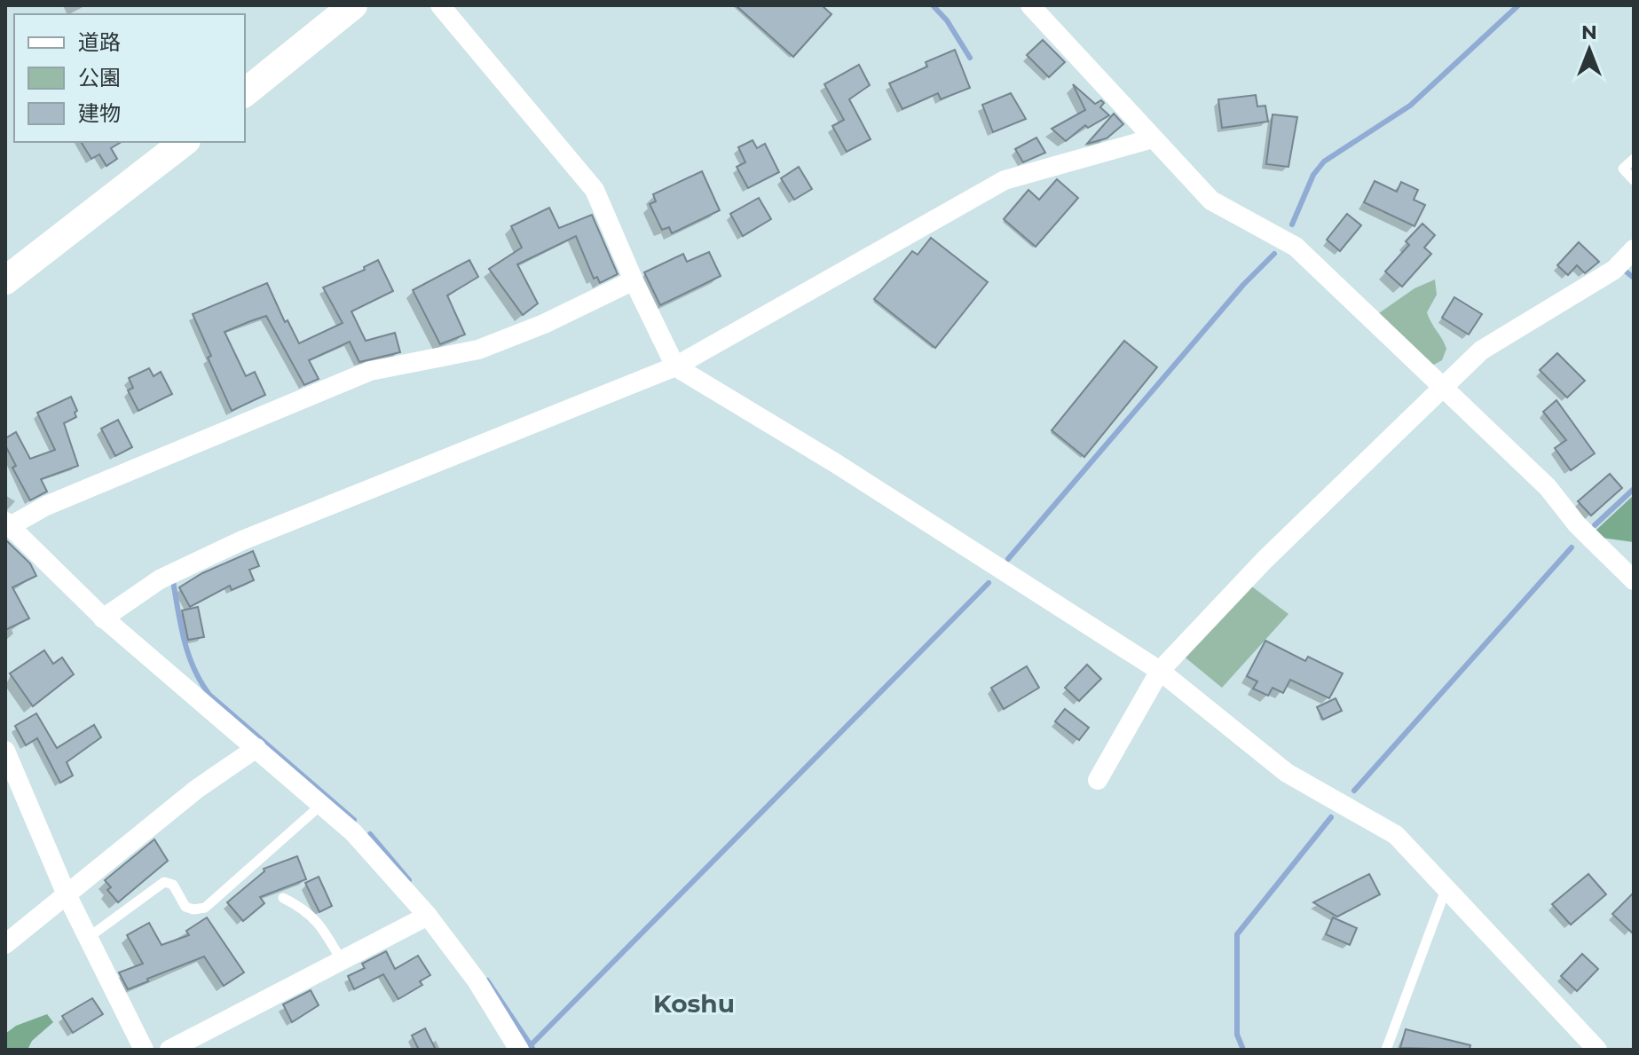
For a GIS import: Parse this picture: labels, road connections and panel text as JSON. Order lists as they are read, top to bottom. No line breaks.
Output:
{"districts":["Koshu"],"legend":["道路","公園","建物"],"north":"top"}
